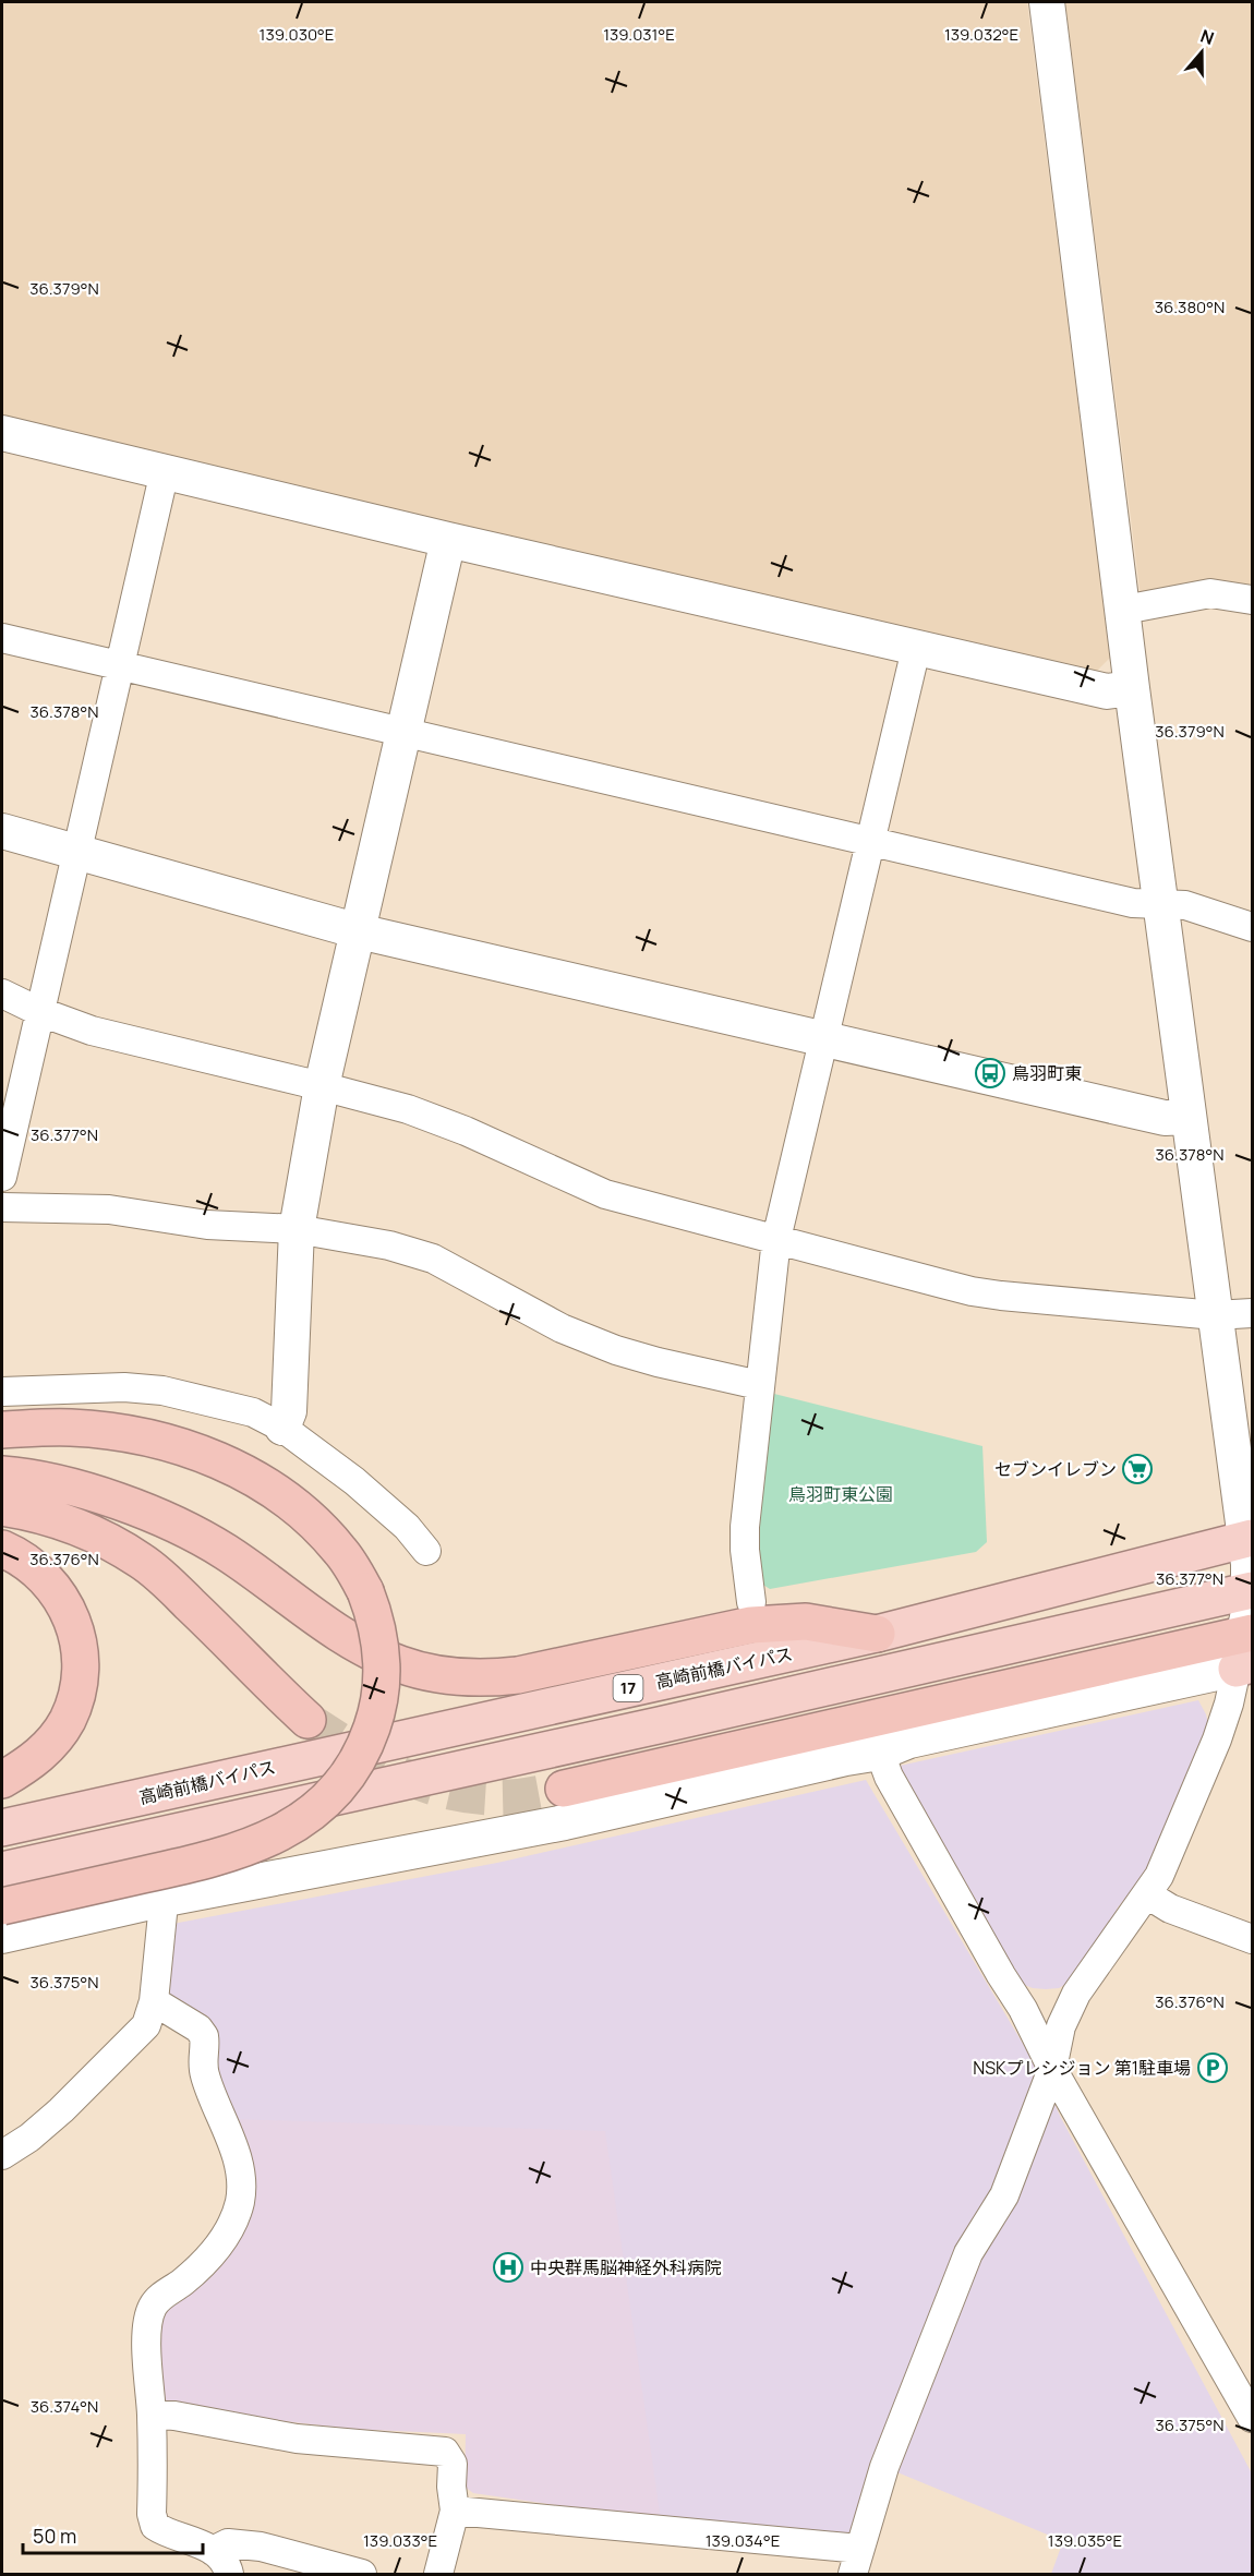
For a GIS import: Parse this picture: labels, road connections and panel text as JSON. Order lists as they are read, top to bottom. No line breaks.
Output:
{"streets":{"highway":["高崎前橋バイパス","17"]},"parks":["鳥羽町東公園"],"places":{"bus stop":["鳥羽町東"],"supermarket":["セブンイレブン"],"parking":["NSKプレシジョン 第1駐車場"],"hospital":["中央群馬脳神経外科病院"]},"scale_bar":"50 m","north":"top","coordinates":["139.032°E","139.030°E","139.031°E","36.379°N","36.380°N","36.378°N","36.377°N","36.376°N","36.375°N","36.374°N","139.033°E","139.034°E","139.035°E"]}
